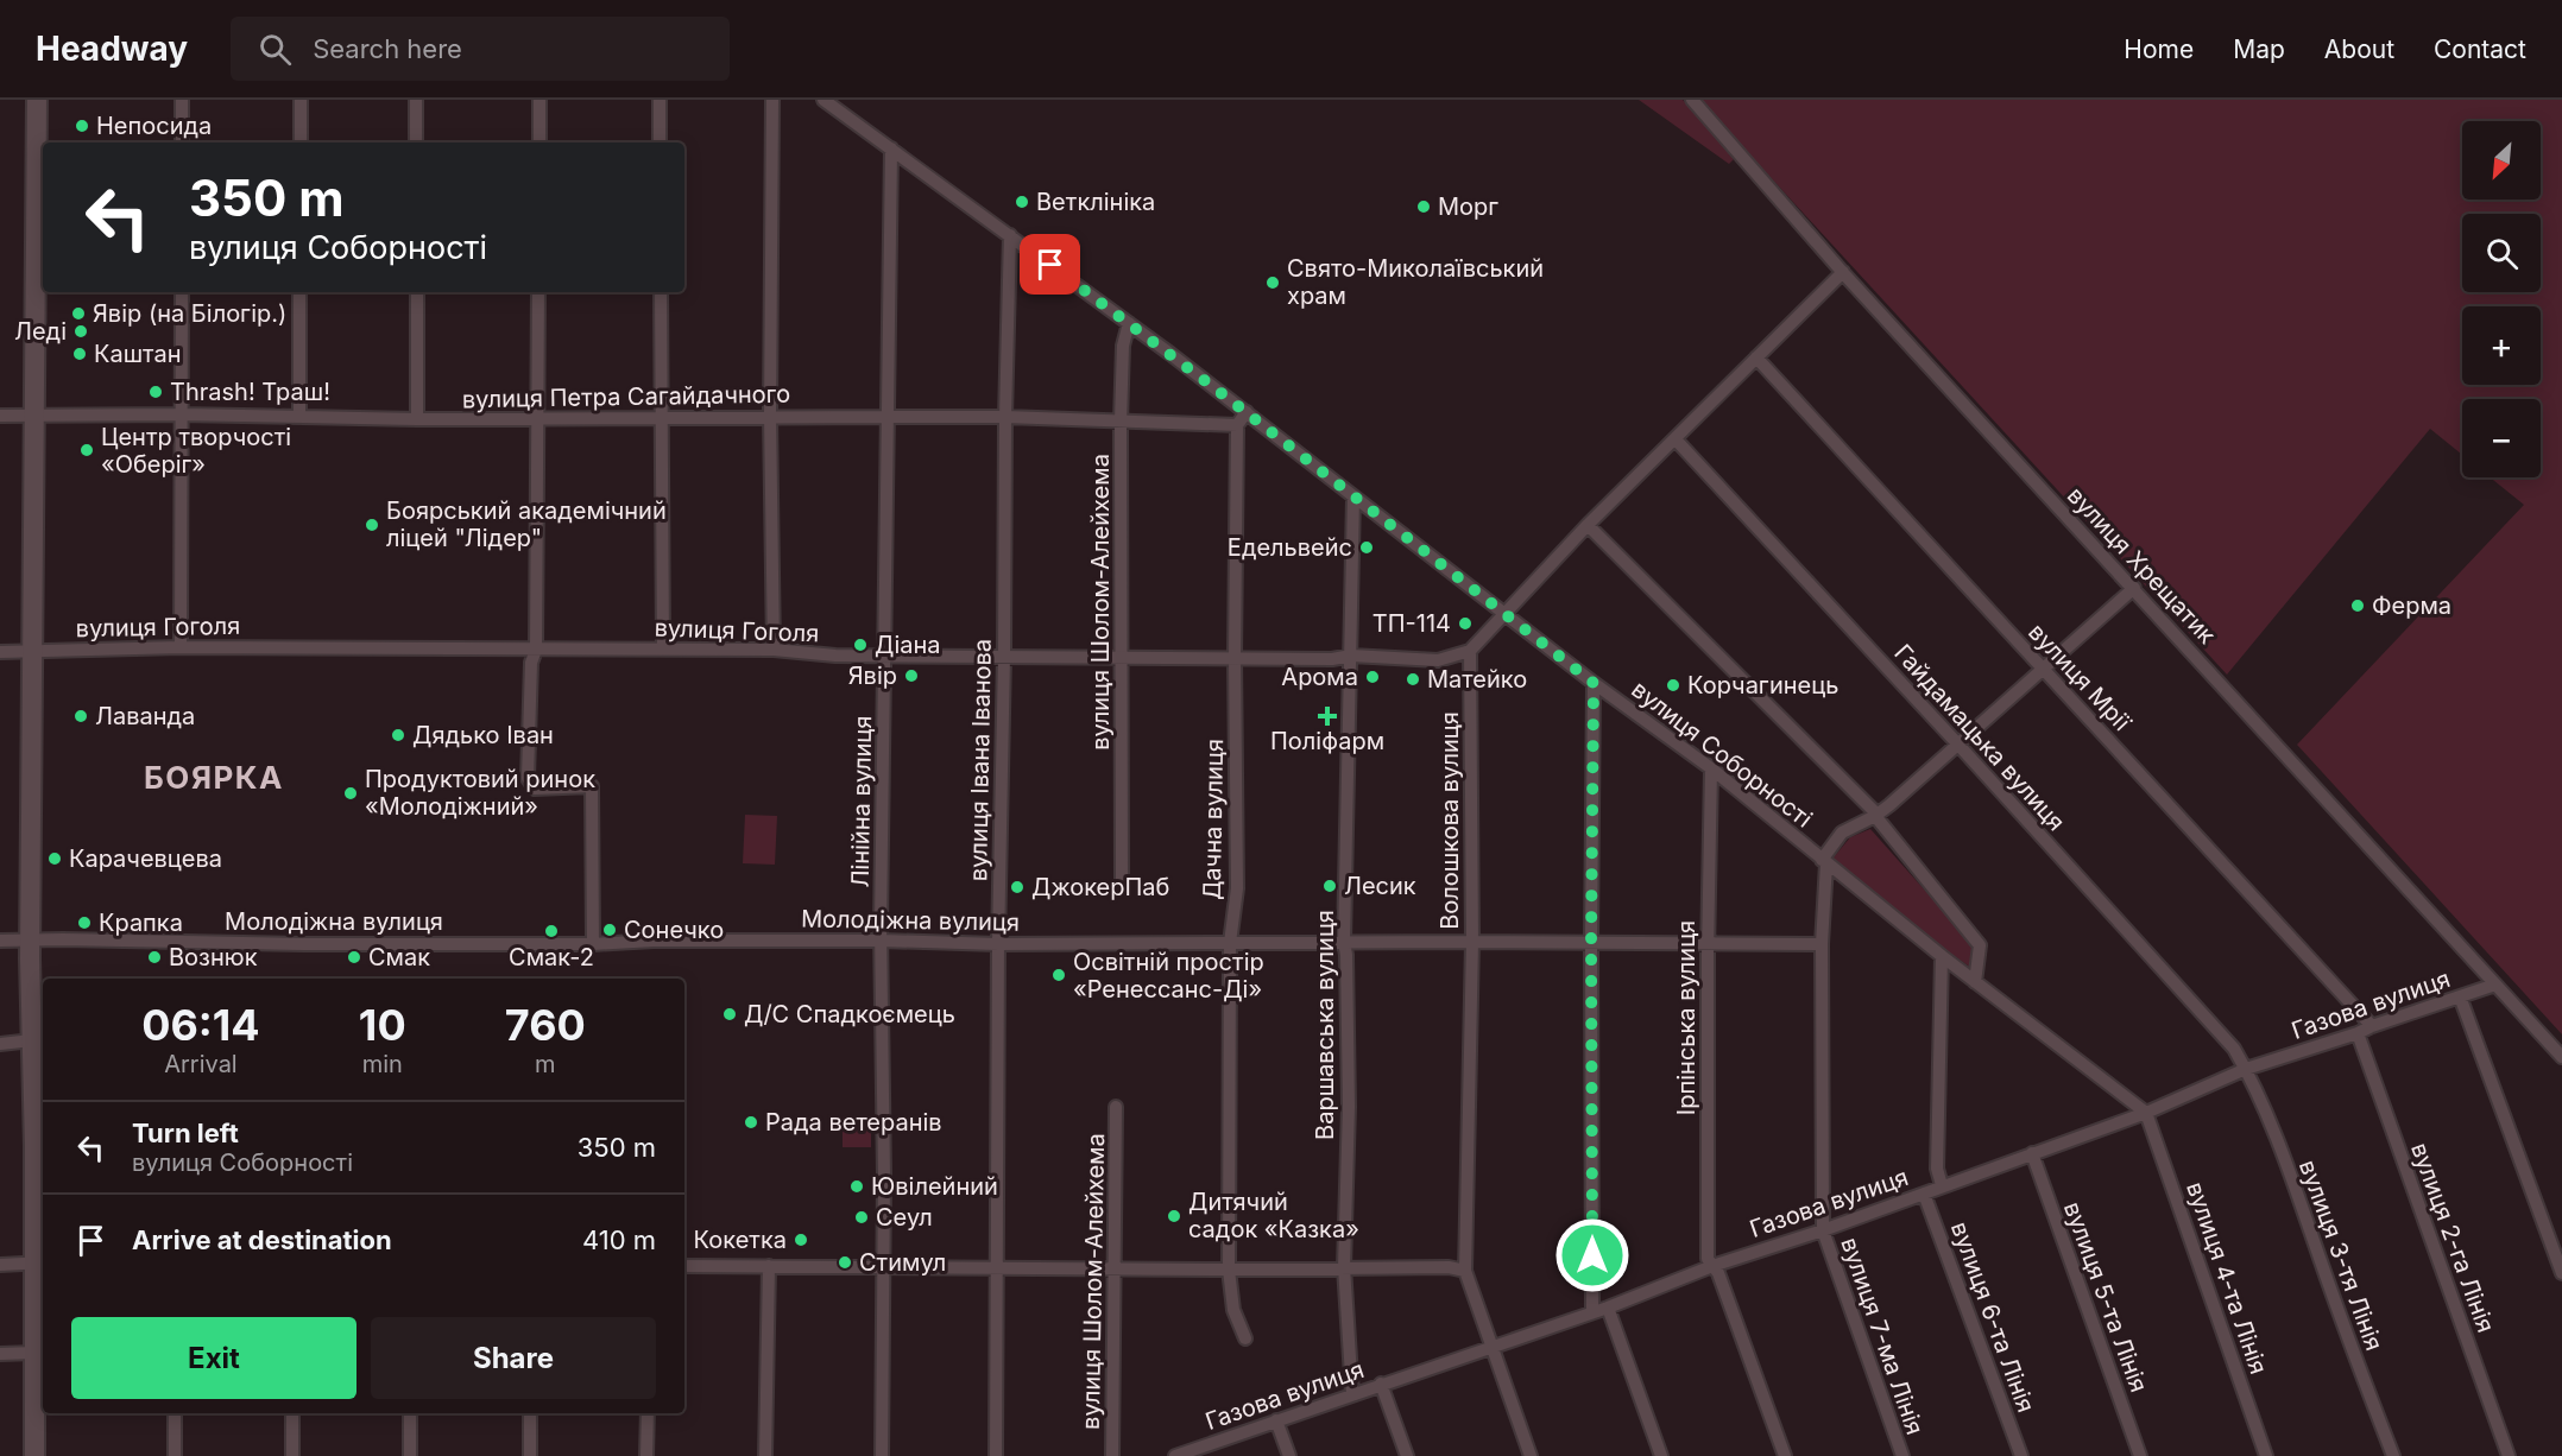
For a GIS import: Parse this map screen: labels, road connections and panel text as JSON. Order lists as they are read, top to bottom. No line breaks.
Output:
{"streets":{"street":["вулиця Петра Сагайдачного","вулиця Хрещатик","вулиця Шолом-Алейхема","вулиця Гоголя","вулиця Мрії","Гайдамацька вулиця","вулиця Соборності","вулиця Івана Іванова","Лінійна вулиця","Дачна вулиця","Волошкова вулиця","Молодіжна вулиця","Газова вулиця","Ірпінська вулиця","Варшавська вулиця","вулиця 2-га Лінія","вулиця 3-тя Лінія","вулиця 4-та Лінія","вулиця 5-та Лінія","вулиця 6-та Лінія","вулиця 7-ма Лінія"]},"crossings":[["вулиця Петра Сагайдачного","вулиця Шолом-Алейхема"],["вулиця Петра Сагайдачного","вулиця Івана Іванова"],["вулиця Петра Сагайдачного","Лінійна вулиця"],["вулиця Петра Сагайдачного","Дачна вулиця"],["вулиця Хрещатик","Газова вулиця"],["вулиця Шолом-Алейхема","вулиця Гоголя"],["вулиця Шолом-Алейхема","вулиця Соборності"],["вулиця Гоголя","вулиця Івана Іванова"],["вулиця Гоголя","Лінійна вулиця"],["вулиця Гоголя","Дачна вулиця"],["вулиця Гоголя","Волошкова вулиця"],["вулиця Гоголя","Варшавська вулиця"],["вулиця Мрії","Газова вулиця"],["Гайдамацька вулиця","Газова вулиця"],["Гайдамацька вулиця","вулиця 3-тя Лінія"],["вулиця Соборності","вулиця Івана Іванова"],["вулиця Соборності","Лінійна вулиця"],["вулиця Соборності","Газова вулиця"],["вулиця Соборності","Ірпінська вулиця"],["вулиця Соборності","Варшавська вулиця"],["вулиця Соборності","вулиця 4-та Лінія"],["вулиця Соборності","вулиця 7-ма Лінія"],["вулиця Івана Іванова","Молодіжна вулиця"],["Лінійна вулиця","Молодіжна вулиця"],["Дачна вулиця","Молодіжна вулиця"],["Волошкова вулиця","Молодіжна вулиця"],["Волошкова вулиця","Газова вулиця"],["Молодіжна вулиця","Ірпінська вулиця"],["Молодіжна вулиця","Варшавська вулиця"],["Молодіжна вулиця","вулиця 7-ма Лінія"],["Газова вулиця","Ірпінська вулиця"],["Газова вулиця","Варшавська вулиця"],["Газова вулиця","вулиця 2-га Лінія"],["Газова вулиця","вулиця 3-тя Лінія"],["Газова вулиця","вулиця 4-та Лінія"],["Газова вулиця","вулиця 5-та Лінія"],["Газова вулиця","вулиця 6-та Лінія"],["Газова вулиця","вулиця 7-ма Лінія"]],"districts":["БОЯРКА"],"places":{"other":["Непосида","Ветклініка","Морг","Свято-Миколаївський храм","Явір (на Білогір.)","Леді","Каштан","Thrash! Траш!","Центр творчості «Оберіг»","Боярський академічний ліцей \"Лідер\"","Едельвейс","Ферма","ТП-114","Діана","Явір","Арома","Матейко","Корчагинець","Лаванда","Дядько Іван","Продуктовий ринок «Молодіжний»","Карачевцева","Лесик","ДжокерПаб","Крапка","Сонечко","Смак-2","Вознюк","Смак","Освітній простір «Ренессанс-Ді»","Д/С Спадкоємець","Рада ветеранів","Ювілейний","Дитячий садок «Казка»","Сеул","Кокетка","Стимул"],"health":["Поліфарм"]},"north":"bottom left","page":{"header":"Headway","search":"Search here","nav":["Home","Map","About","Contact"],"map_buttons":["+","−"],"turn":["350 m","вулиця Соборності"],"eta":["06:14","Arrival","10","min","760","m"],"list":[{"name":"Turn left","note":"вулиця Соборності","value":"350 m"},{"name":"Arrive at destination","value":"410 m"}],"buttons":["Exit","Share"]}}
